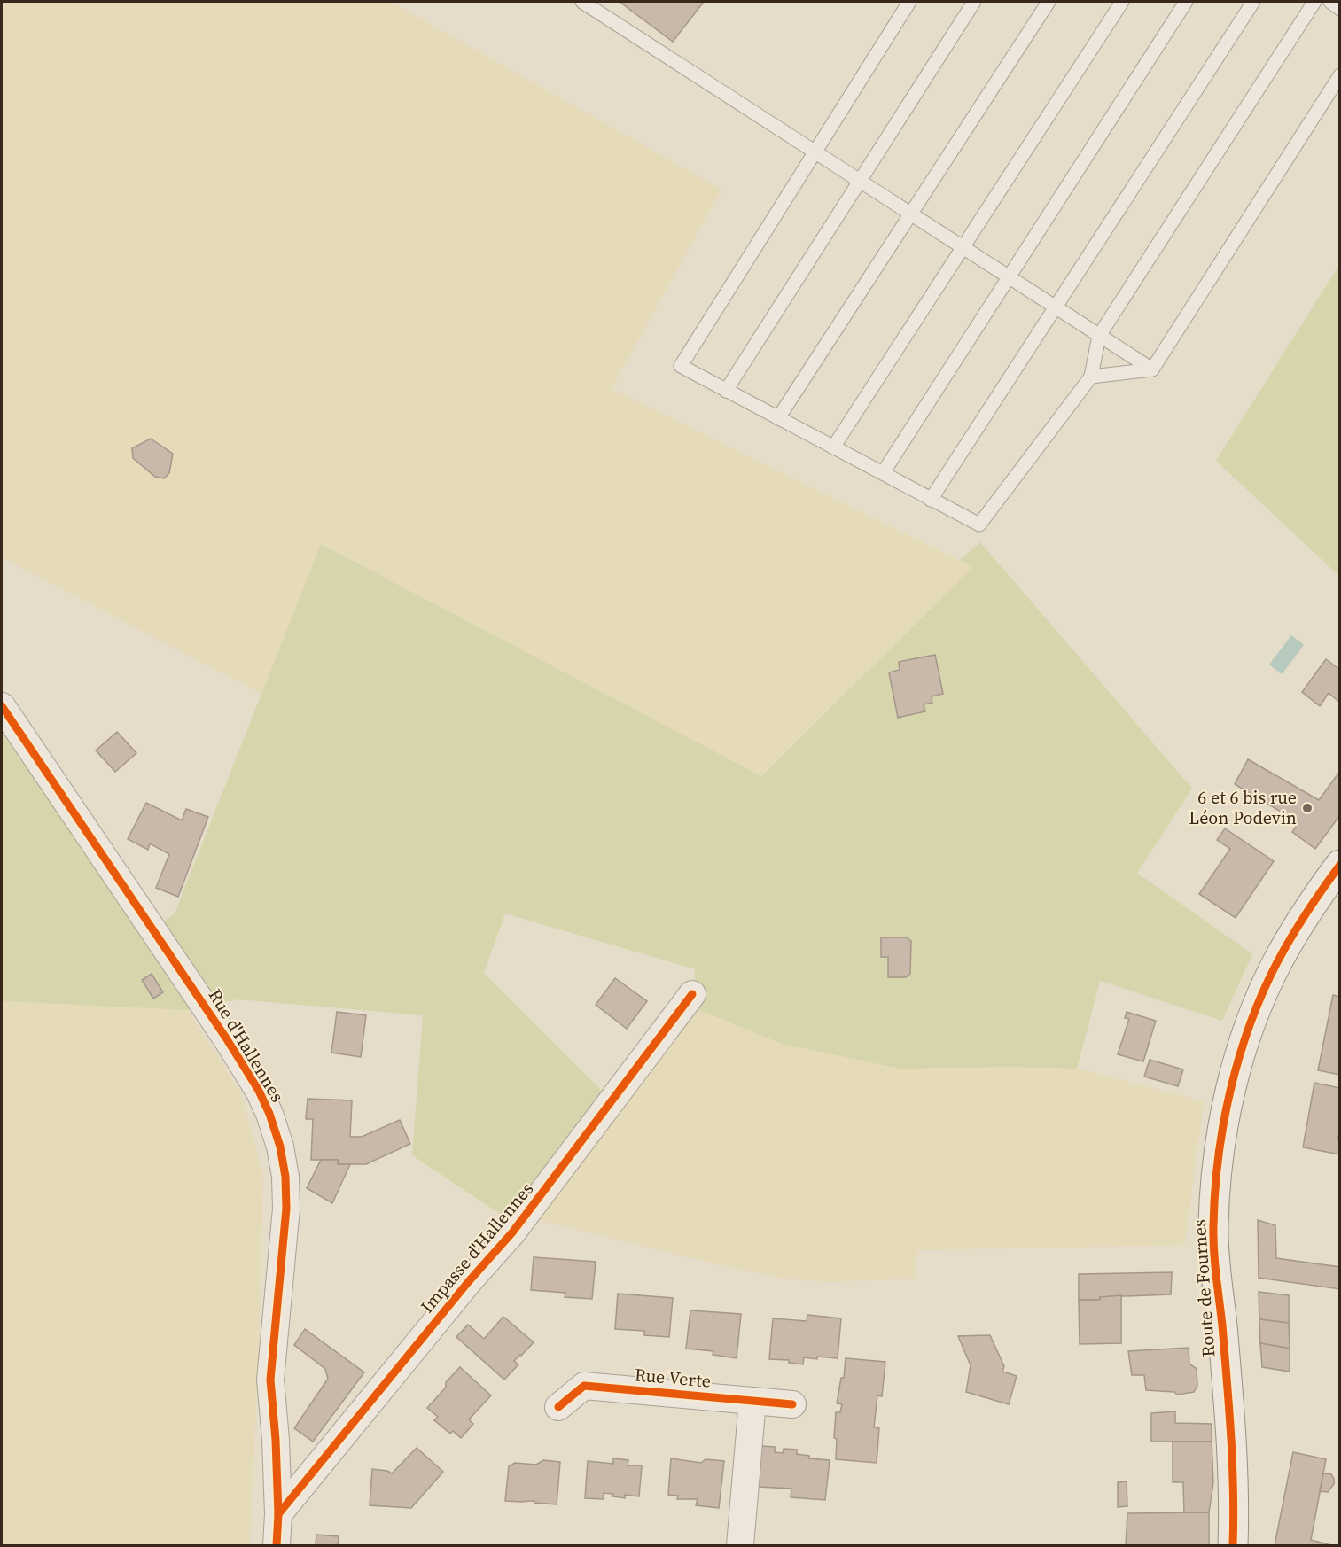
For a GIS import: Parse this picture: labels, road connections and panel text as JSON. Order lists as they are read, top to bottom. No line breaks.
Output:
{"streets":{"main road":["Route de Fournes"],"street":["Rue d'Hallennes","Impasse d'Hallennes","Rue Verte"]},"crossings":[["Rue d'Hallennes","Impasse d'Hallennes"]],"places":["6 et 6 bis rue Léon Podevin"]}
